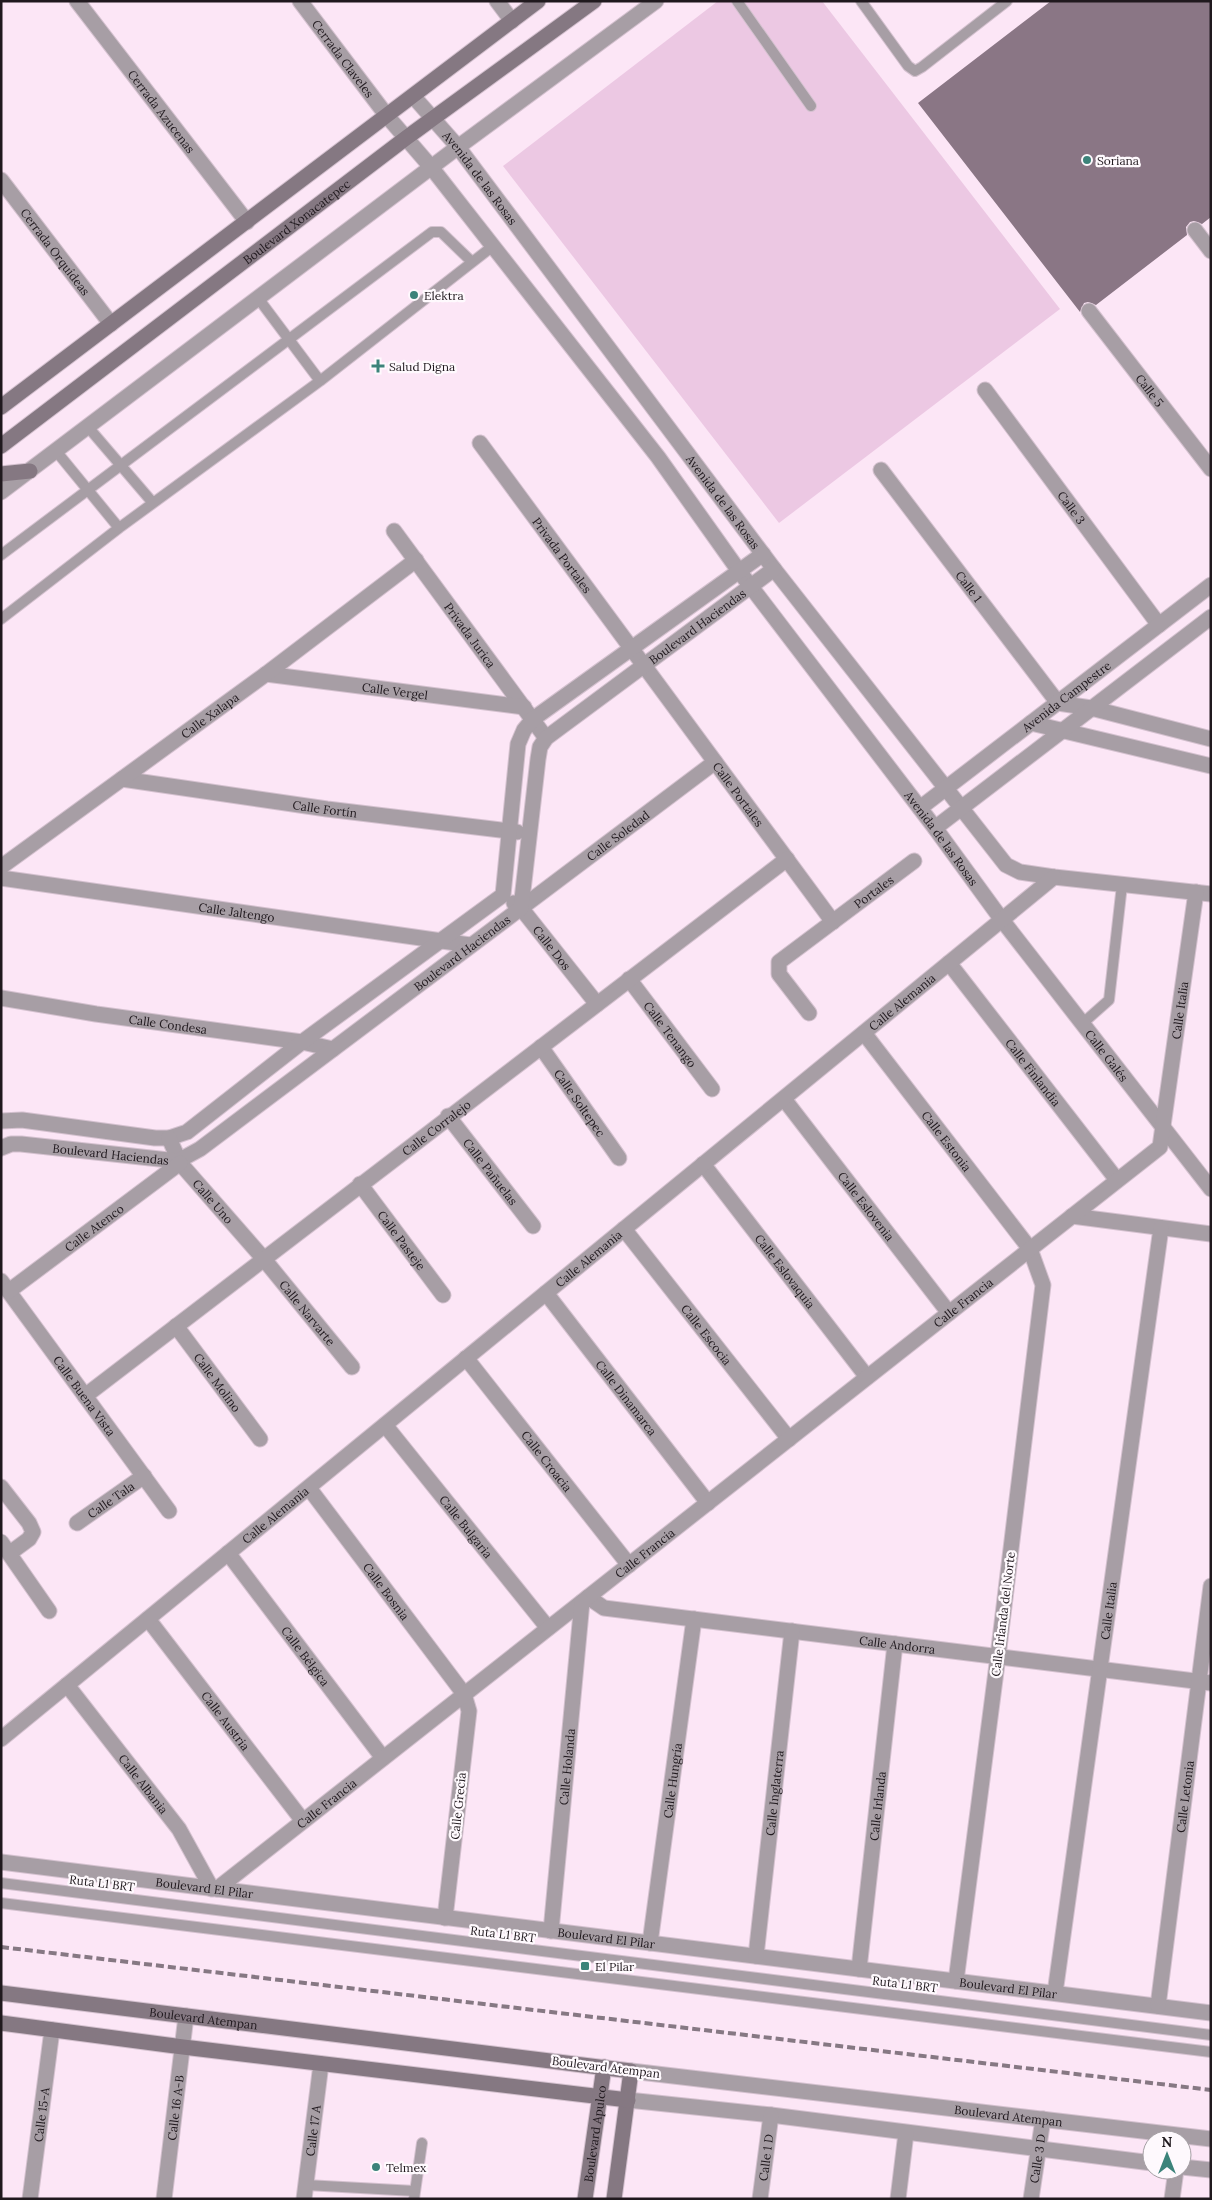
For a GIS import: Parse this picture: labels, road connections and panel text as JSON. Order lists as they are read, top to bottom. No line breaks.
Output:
{"streets":{"street":["Cerrada Claveles","Cerrada Azucenas","Avenida de las Rosas","Boulevard Xonacatepec","Cerrada Orquídeas","Calle 5","Calle 3","Privada Portales","Calle 1","Boulevard Haciendas","Privada Jurica","Calle Vergel","Avenida Campestre","Calle Xalapa","Calle Portales","Calle Fortín","Calle Soledad","Portales","Calle Jaltengo","Calle Dos","Calle Alemania","Calle Italia","Calle Condesa","Calle Tenango","Calle Galés","Calle Finlandia","Calle Soltepec","Calle Corralejo","Calle Estonia","Calle Pañuelas","Calle Uno","Calle Eslovenia","Calle Atenco","Calle Pasteje","Calle Eslovaquia","Calle Francia","Calle Narvarte","Calle Escocia","Calle Molino","Calle Buena Vista","Calle Dinamarca","Calle Croacia","Calle Tala","Calle Bulgaria","Calle Bosnia","Calle Irlanda del Norte","Calle Andorra","Calle Bélgica","Calle Austria","Calle Holanda","Calle Hungría","Calle Albania","Calle Inglaterra","Calle Letonia","Calle Grecia","Calle Irlanda","Boulevard El Pilar","Boulevard Atempan","Calle 16 A-B","Calle 15-A","Calle 17 A","Boulevard Apulco","Calle 1 D","Calle 3 D"],"lane":["Ruta L1 BRT"]},"crossings":[["Cerrada Claveles","Avenida de las Rosas"],["Avenida de las Rosas","Boulevard Xonacatepec"],["Avenida de las Rosas","Boulevard Haciendas"],["Avenida de las Rosas","Avenida Campestre"],["Avenida de las Rosas","Calle Alemania"],["Avenida de las Rosas","Calle Galés"],["Calle 3","Avenida Campestre"],["Privada Portales","Boulevard Haciendas"],["Privada Portales","Calle Portales"],["Calle 1","Avenida Campestre"],["Boulevard Haciendas","Privada Jurica"],["Boulevard Haciendas","Calle Vergel"],["Boulevard Haciendas","Calle Portales"],["Boulevard Haciendas","Calle Fortín"],["Boulevard Haciendas","Calle Soledad"],["Boulevard Haciendas","Calle Jaltengo"],["Boulevard Haciendas","Calle Dos"],["Boulevard Haciendas","Calle Condesa"],["Boulevard Haciendas","Calle Uno"],["Boulevard Haciendas","Calle Atenco"],["Privada Jurica","Calle Vergel"],["Privada Jurica","Calle Xalapa"],["Calle Vergel","Calle Xalapa"],["Calle Xalapa","Calle Fortín"],["Calle Portales","Calle Soledad"],["Calle Portales","Portales"],["Calle Portales","Calle Corralejo"],["Calle Soledad","Calle Dos"],["Calle Dos","Calle Corralejo"],["Calle Alemania","Calle Galés"],["Calle Alemania","Calle Finlandia"],["Calle Alemania","Calle Estonia"],["Calle Alemania","Calle Eslovenia"],["Calle Alemania","Calle Eslovaquia"],["Calle Alemania","Calle Escocia"],["Calle Alemania","Calle Dinamarca"],["Calle Alemania","Calle Croacia"],["Calle Alemania","Calle Bulgaria"],["Calle Alemania","Calle Bosnia"],["Calle Alemania","Calle Bélgica"],["Calle Alemania","Calle Austria"],["Calle Alemania","Calle Albania"],["Calle Italia","Calle Galés"],["Calle Italia","Calle Francia"],["Calle Italia","Calle Andorra"],["Calle Italia","Boulevard El Pilar"],["Calle Tenango","Calle Corralejo"],["Calle Galés","Calle Francia"],["Calle Finlandia","Calle Francia"],["Calle Soltepec","Calle Corralejo"],["Calle Corralejo","Calle Pañuelas"],["Calle Corralejo","Calle Uno"],["Calle Corralejo","Calle Pasteje"],["Calle Corralejo","Calle Narvarte"],["Calle Corralejo","Calle Molino"],["Calle Corralejo","Calle Buena Vista"],["Calle Estonia","Calle Francia"],["Calle Estonia","Calle Irlanda del Norte"],["Calle Uno","Calle Atenco"],["Calle Uno","Calle Narvarte"],["Calle Eslovenia","Calle Francia"],["Calle Atenco","Calle Buena Vista"],["Calle Eslovaquia","Calle Francia"],["Calle Francia","Calle Escocia"],["Calle Francia","Calle Dinamarca"],["Calle Francia","Calle Croacia"],["Calle Francia","Calle Bulgaria"],["Calle Francia","Calle Bosnia"],["Calle Francia","Calle Irlanda del Norte"],["Calle Francia","Calle Andorra"],["Calle Francia","Calle Bélgica"],["Calle Francia","Calle Austria"],["Calle Francia","Calle Holanda"],["Calle Francia","Calle Albania"],["Calle Francia","Calle Grecia"],["Calle Francia","Boulevard El Pilar"],["Calle Buena Vista","Calle Tala"],["Calle Bosnia","Calle Grecia"],["Calle Irlanda del Norte","Calle Andorra"],["Calle Irlanda del Norte","Boulevard El Pilar"],["Calle Andorra","Calle Holanda"],["Calle Andorra","Calle Hungría"],["Calle Andorra","Calle Inglaterra"],["Calle Andorra","Calle Letonia"],["Calle Andorra","Calle Irlanda"],["Calle Holanda","Boulevard El Pilar"],["Calle Hungría","Boulevard El Pilar"],["Calle Albania","Boulevard El Pilar"],["Calle Inglaterra","Boulevard El Pilar"],["Calle Letonia","Boulevard El Pilar"],["Calle Grecia","Boulevard El Pilar"],["Calle Irlanda","Boulevard El Pilar"],["Boulevard Atempan","Calle 16 A-B"],["Boulevard Atempan","Boulevard Apulco"],["Boulevard Atempan","Calle 3 D"]],"places":{"other":["Soriana","Elektra","Telmex"],"health":["Salud Digna"],"transit":["El Pilar"]},"north":"top"}
